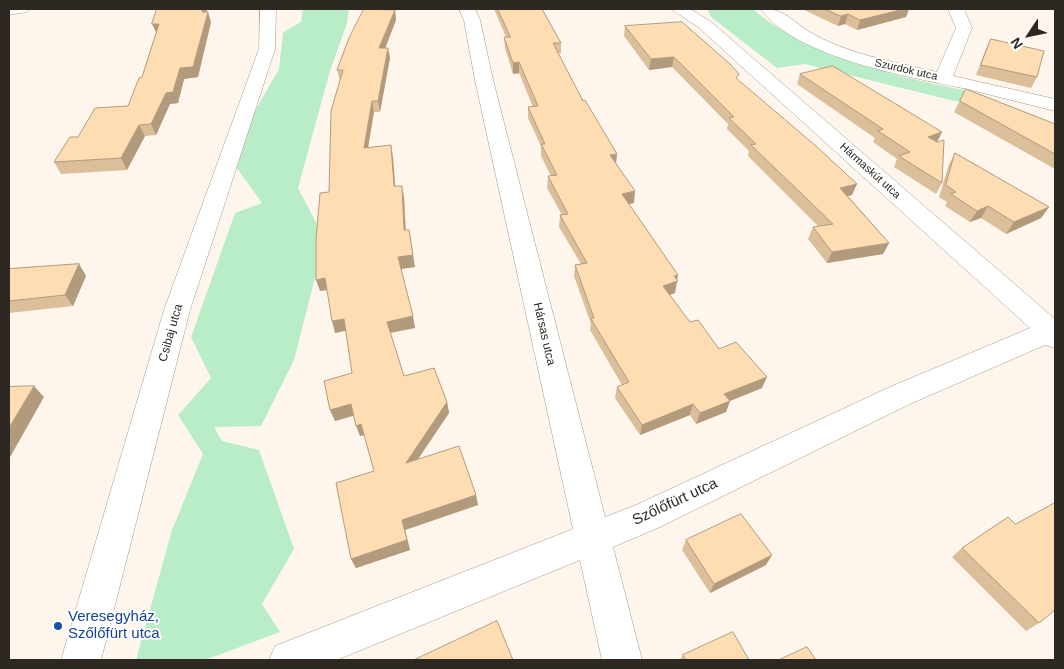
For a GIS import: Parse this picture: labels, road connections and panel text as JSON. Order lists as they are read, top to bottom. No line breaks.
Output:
{"streets":{"street":["Szurdok utca","Hármaskút utca","Csibaj utca","Hársas utca","Szőlőfürt utca"]},"crossings":[["Hármaskút utca","Szőlőfürt utca"],["Hársas utca","Szőlőfürt utca"]],"places":["Veresegyház, Szőlőfürt utca"],"north":"bottom left"}
